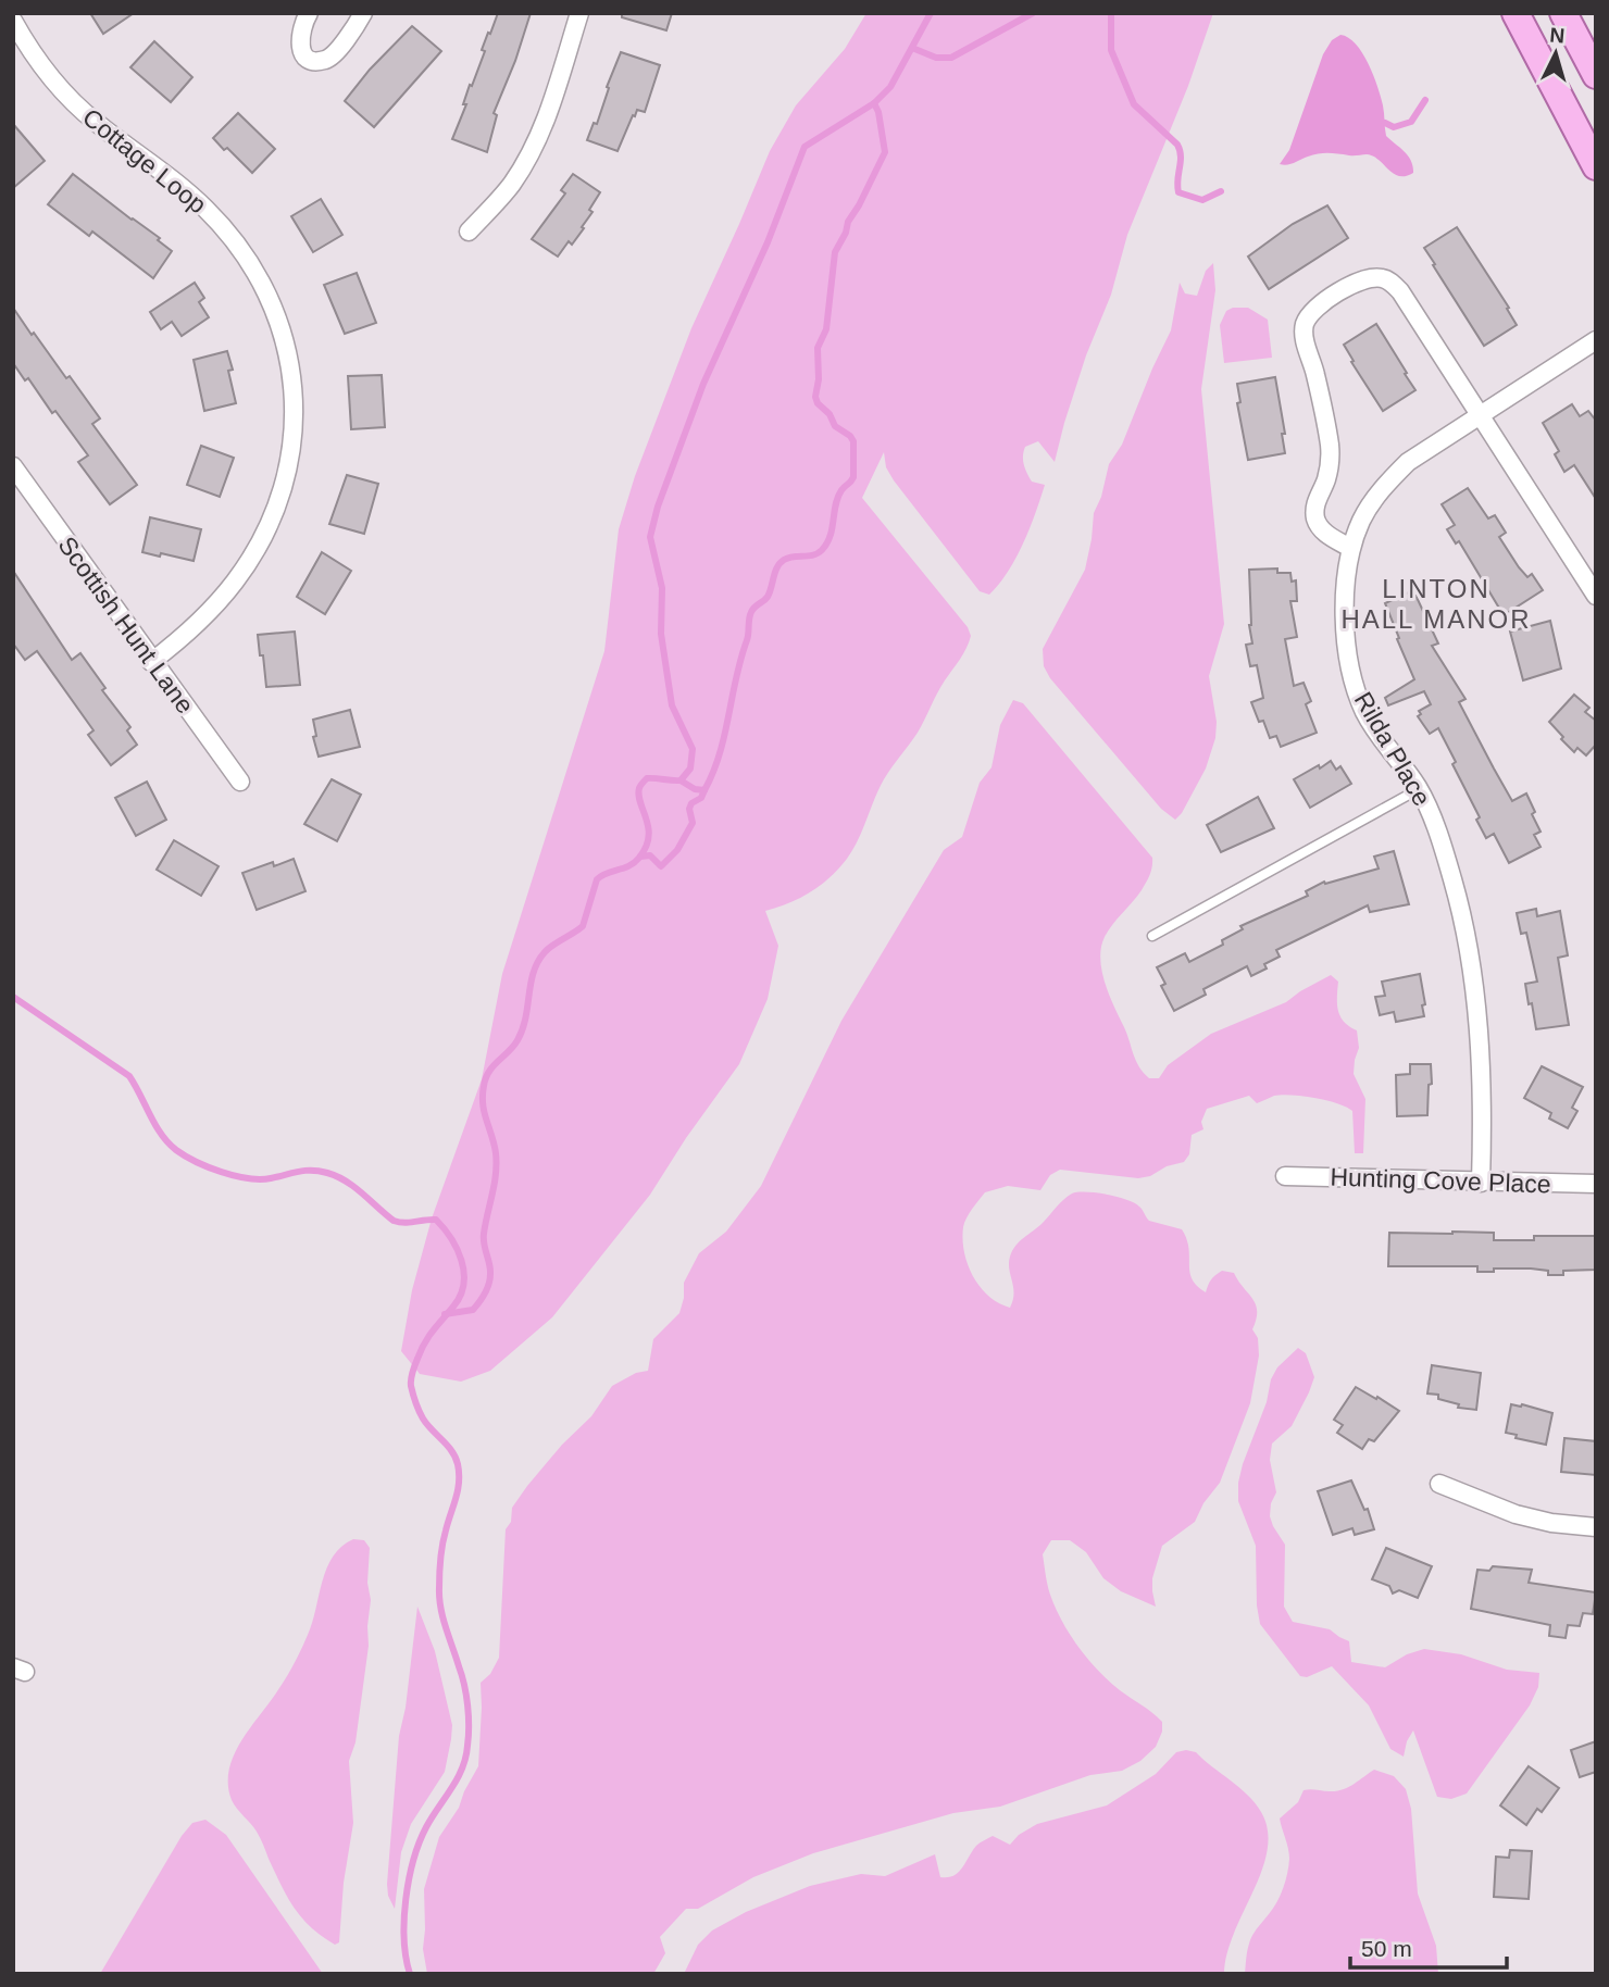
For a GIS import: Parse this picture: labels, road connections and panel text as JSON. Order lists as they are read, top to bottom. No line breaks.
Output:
{"streets":{"street":["Cottage Loop","Scottish Hunt Lane","Rilda Place","Hunting Cove Place"]},"crossings":[["Cottage Loop","Scottish Hunt Lane"],["Rilda Place","Hunting Cove Place"]],"districts":["LINTON HALL MANOR"],"scale_bar":"50 m","north":"top"}
